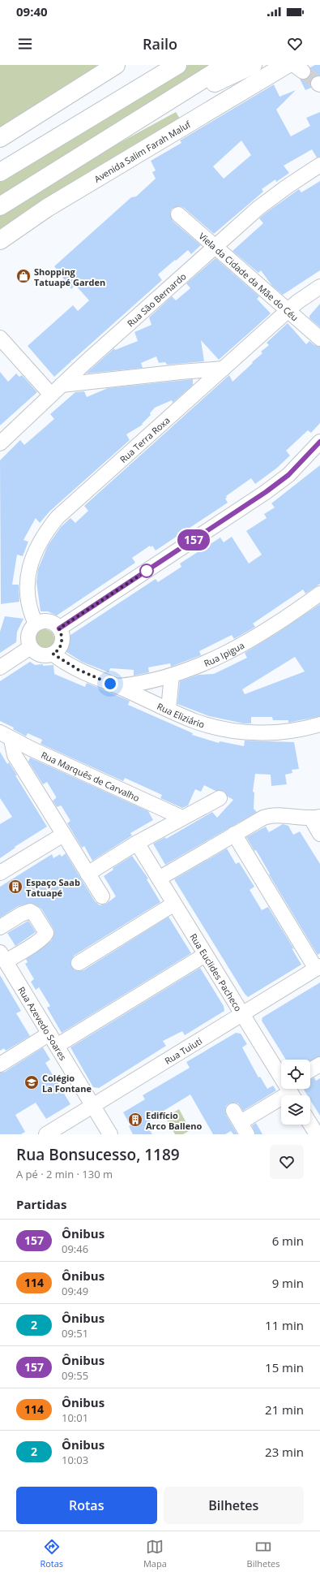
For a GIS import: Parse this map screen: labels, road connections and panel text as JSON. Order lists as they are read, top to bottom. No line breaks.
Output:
{"streets":{"highway":["Avenida Salim Farah Maluf"],"street":["Viela da Cidade da Mãe do Céu","Rua São Bernardo","Rua Terra Roxa","Rua Ipigua","Rua Eliziário","Rua Marquês de Carvalho","Rua Euclides Pacheco","Rua Azevedo Soares","Rua Tuiuti"]},"crossings":[["Viela da Cidade da Mãe do Céu","Rua São Bernardo"],["Viela da Cidade da Mãe do Céu","Rua Terra Roxa"],["Rua Terra Roxa","Rua Eliziário"],["Rua Ipigua","Rua Eliziário"],["Rua Euclides Pacheco","Rua Tuiuti"],["Rua Azevedo Soares","Rua Tuiuti"]],"places":{"shop":["Shopping Tatuapé Garden"],"building":["Espaço Saab Tatuapé","Edifício Arco Balleno"],"school or university":["Colégio La Fontane"]},"lines":["bus line 157"],"page":{"status":"09:40","header":"Railo","on_map":"157","heading":[["Rua Bonsucesso, 1189","A pé · 2 min · 130 m"],"Partidas"],"list":[{"mark":"157","name":"Ônibus","note":"09:46","value":"6 min"},{"mark":"114","name":"Ônibus","note":"09:49","value":"9 min"},{"mark":"2","name":"Ônibus","note":"09:51","value":"11 min"},{"mark":"157","name":"Ônibus","note":"09:55","value":"15 min"},{"mark":"114","name":"Ônibus","note":"10:01","value":"21 min"},{"mark":"2","name":"Ônibus","note":"10:03","value":"23 min"}],"buttons":["Rotas","Bilhetes"],"tabs":["Rotas","Mapa","Bilhetes"]}}
